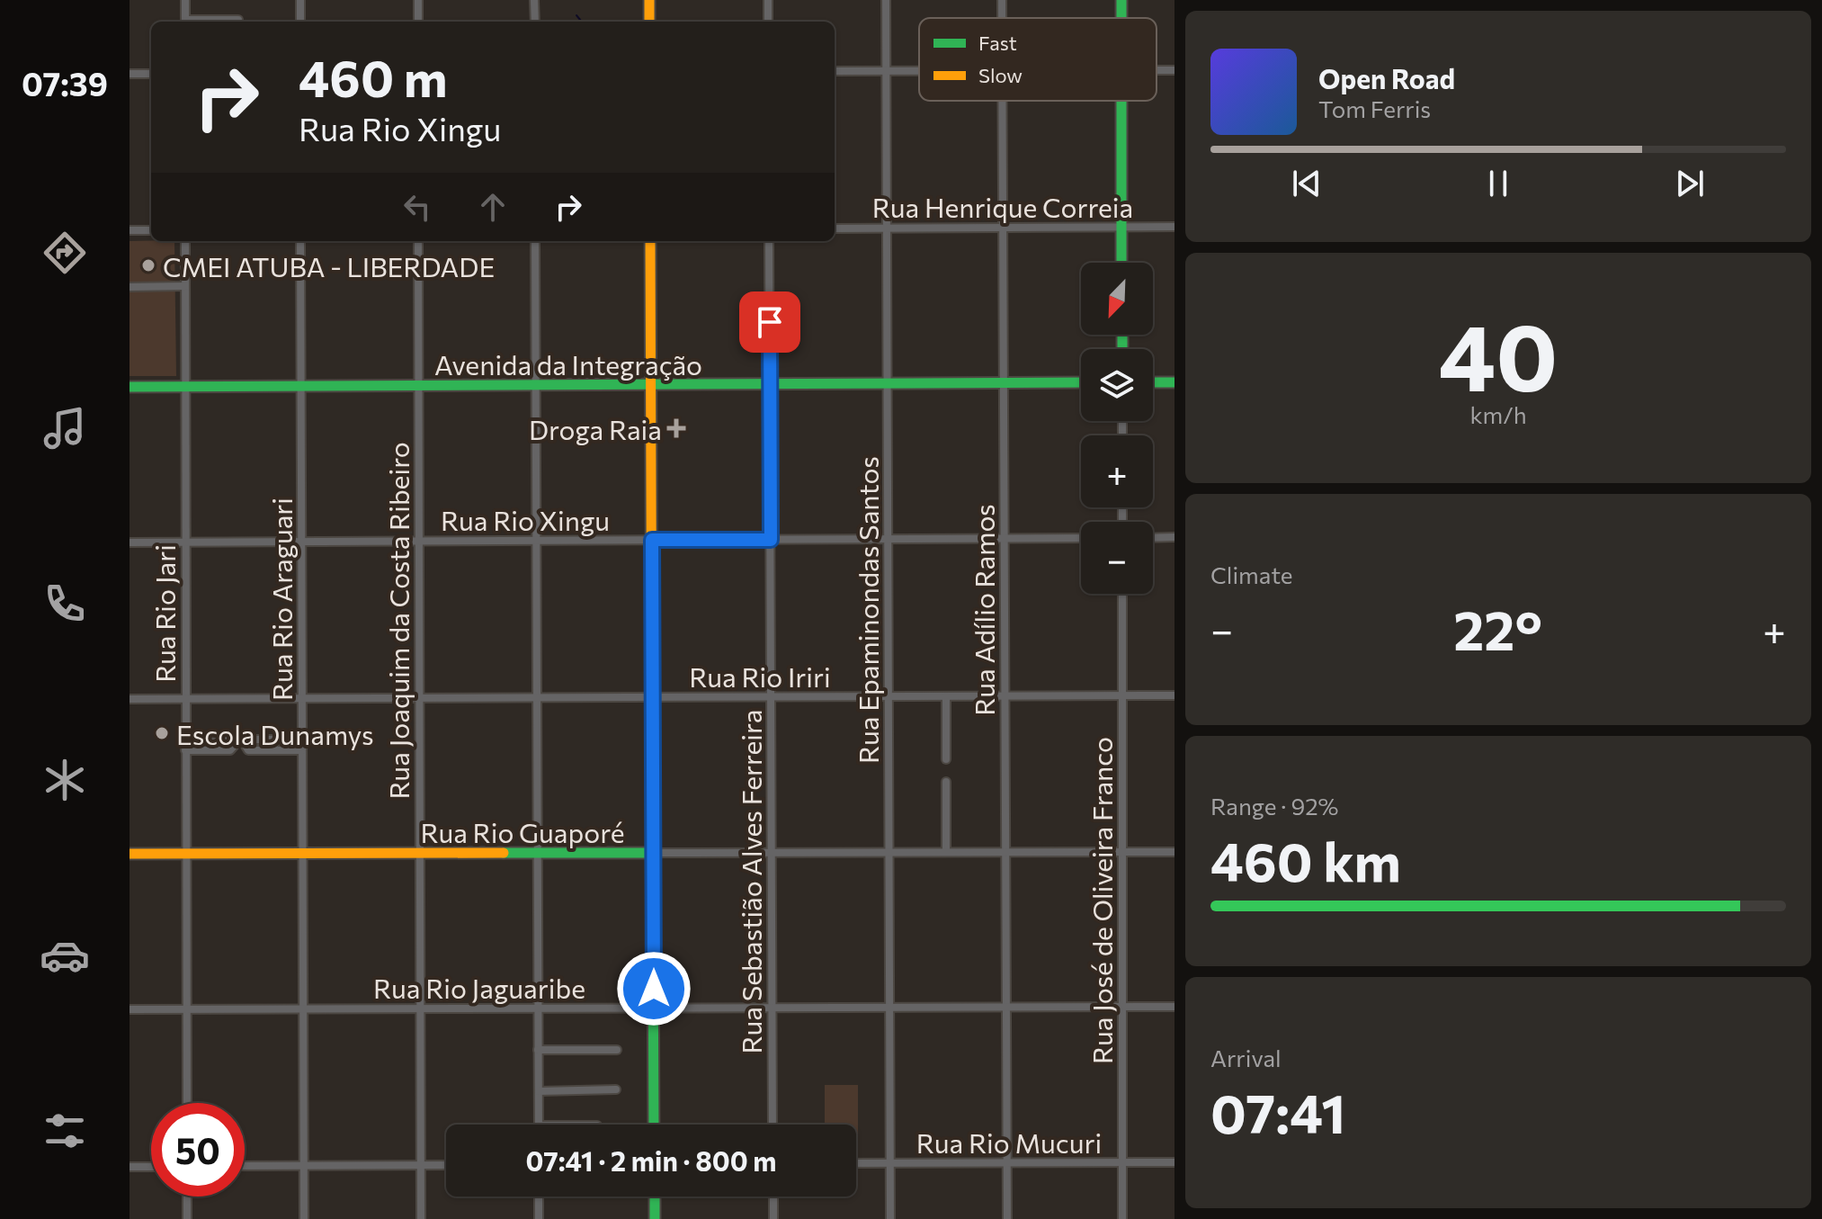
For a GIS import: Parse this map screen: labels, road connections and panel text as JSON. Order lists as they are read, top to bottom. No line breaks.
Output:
{"streets":{"main road":["Avenida da Integração","Rua Rio Guaporé"],"street":["Rua Henrique Correia","Rua Rio Xingu","Rua Rio Araguari","Rua Epaminondas Santos","Rua Adílio Ramos","Rua Rio Jari","Rua Joaquim da Costa Ribeiro","Rua Rio Iriri","Rua Sebastião Alves Ferreira","Rua José de Oliveira Franco","Rua Rio Jaguaribe","Rua Rio Mucuri"]},"crossings":[["Rua Henrique Correia","Rua Epaminondas Santos"],["Rua Henrique Correia","Rua Adílio Ramos"],["Avenida da Integração","Rua Rio Araguari"],["Avenida da Integração","Rua Epaminondas Santos"],["Avenida da Integração","Rua Adílio Ramos"],["Avenida da Integração","Rua Rio Jari"],["Avenida da Integração","Rua Joaquim da Costa Ribeiro"],["Avenida da Integração","Rua Sebastião Alves Ferreira"],["Rua Rio Xingu","Rua Rio Araguari"],["Rua Rio Xingu","Rua Epaminondas Santos"],["Rua Rio Xingu","Rua Adílio Ramos"],["Rua Rio Xingu","Rua Rio Jari"],["Rua Rio Xingu","Rua Joaquim da Costa Ribeiro"],["Rua Rio Xingu","Rua Sebastião Alves Ferreira"],["Rua Rio Araguari","Rua Rio Iriri"],["Rua Rio Araguari","Rua Rio Guaporé"],["Rua Rio Araguari","Rua Rio Jaguaribe"],["Rua Epaminondas Santos","Rua Rio Iriri"],["Rua Epaminondas Santos","Rua Rio Guaporé"],["Rua Epaminondas Santos","Rua Rio Jaguaribe"],["Rua Epaminondas Santos","Rua Rio Mucuri"],["Rua Adílio Ramos","Rua Rio Iriri"],["Rua Adílio Ramos","Rua Rio Guaporé"],["Rua Adílio Ramos","Rua Rio Jaguaribe"],["Rua Adílio Ramos","Rua Rio Mucuri"],["Rua Rio Jari","Rua Rio Iriri"],["Rua Rio Jari","Rua Rio Guaporé"],["Rua Rio Jari","Rua Rio Jaguaribe"],["Rua Joaquim da Costa Ribeiro","Rua Rio Iriri"],["Rua Joaquim da Costa Ribeiro","Rua Rio Guaporé"],["Rua Joaquim da Costa Ribeiro","Rua Rio Jaguaribe"],["Rua Rio Iriri","Rua Sebastião Alves Ferreira"],["Rua Rio Iriri","Rua José de Oliveira Franco"],["Rua Rio Guaporé","Rua Sebastião Alves Ferreira"],["Rua Rio Guaporé","Rua José de Oliveira Franco"],["Rua Sebastião Alves Ferreira","Rua Rio Jaguaribe"],["Rua José de Oliveira Franco","Rua Rio Jaguaribe"],["Rua José de Oliveira Franco","Rua Rio Mucuri"]],"places":{"other":["CMEI ATUBA - LIBERDADE","Escola Dunamys"],"health":["Droga Raia"]},"legend":["Fast","Slow"],"north":"bottom left","page":{"tabs":"07:39","turn":["460 m","Rua Rio Xingu"],"song":["Open Road","Tom Ferris"],"tile":[["40","km/h"],"Climate",["Range · 92%","460 km"],["Arrival","07:41"]],"map_buttons":["+","−"],"heat":["−","22°","+"],"limit":"50","trip":"07:41 · 2 min · 800 m"}}
